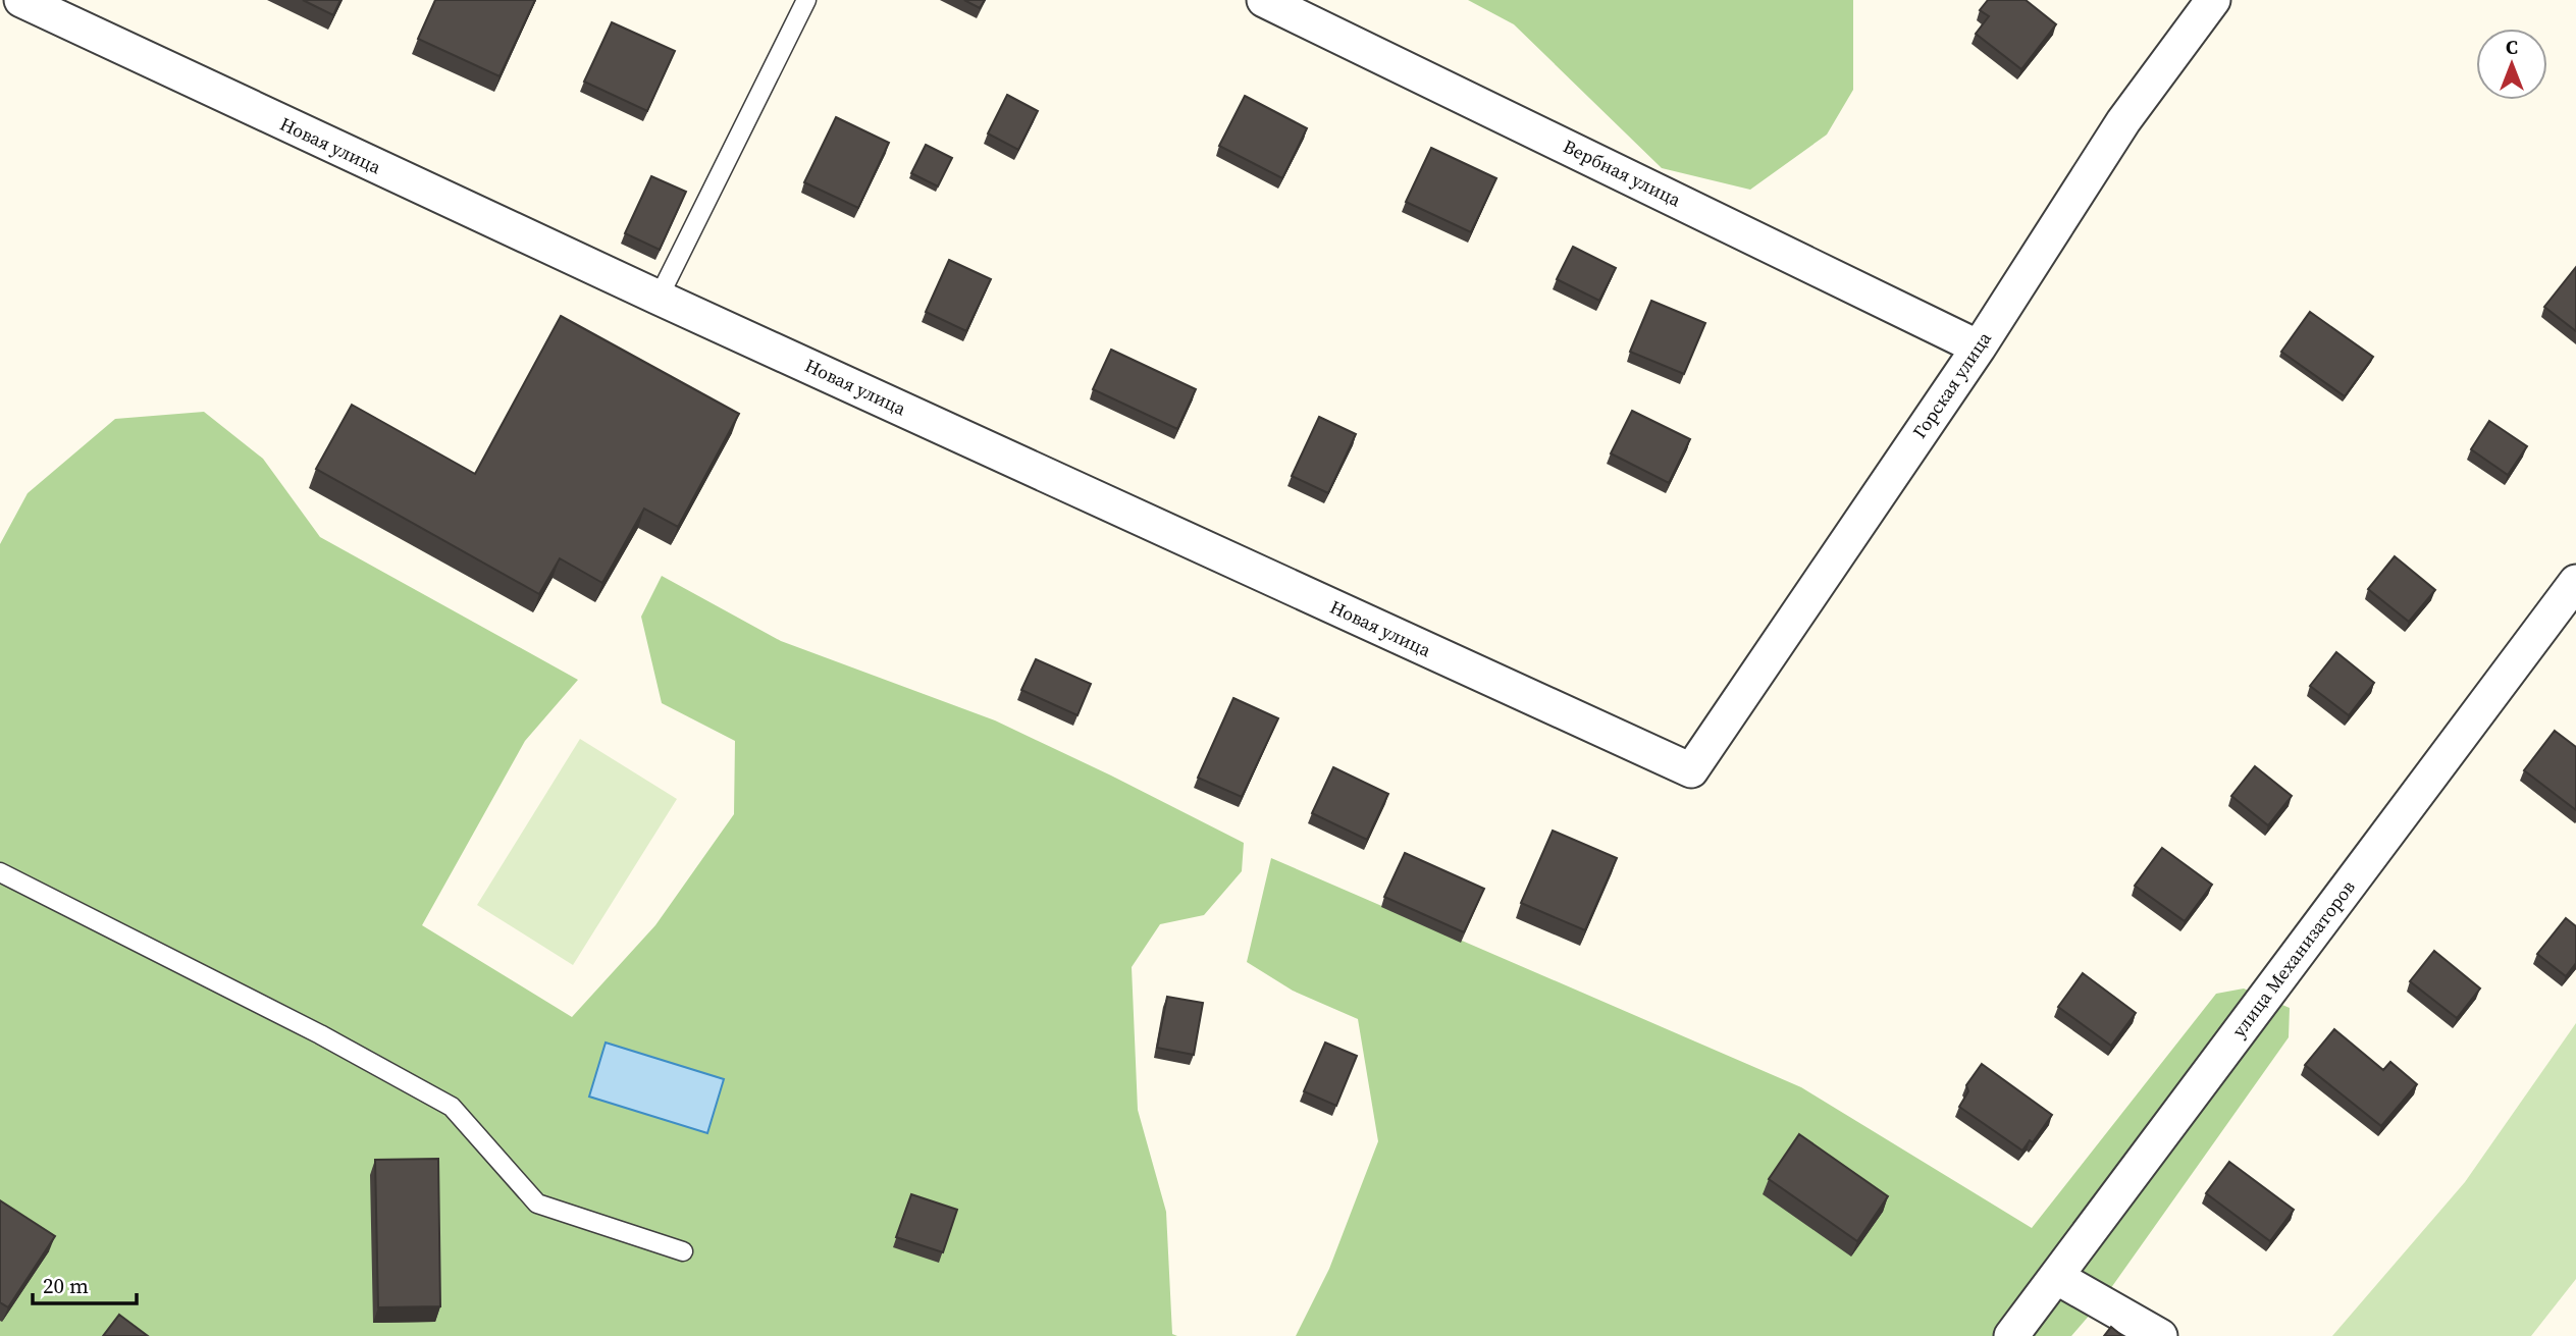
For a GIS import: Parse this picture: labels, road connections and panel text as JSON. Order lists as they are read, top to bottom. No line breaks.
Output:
{"streets":{"street":["Новая улица","Вербная улица","Горская улица","улица Механизаторов"]},"crossings":[["Новая улица","Горская улица"],["Вербная улица","Горская улица"]],"scale_bar":"20 m","north":"top"}
